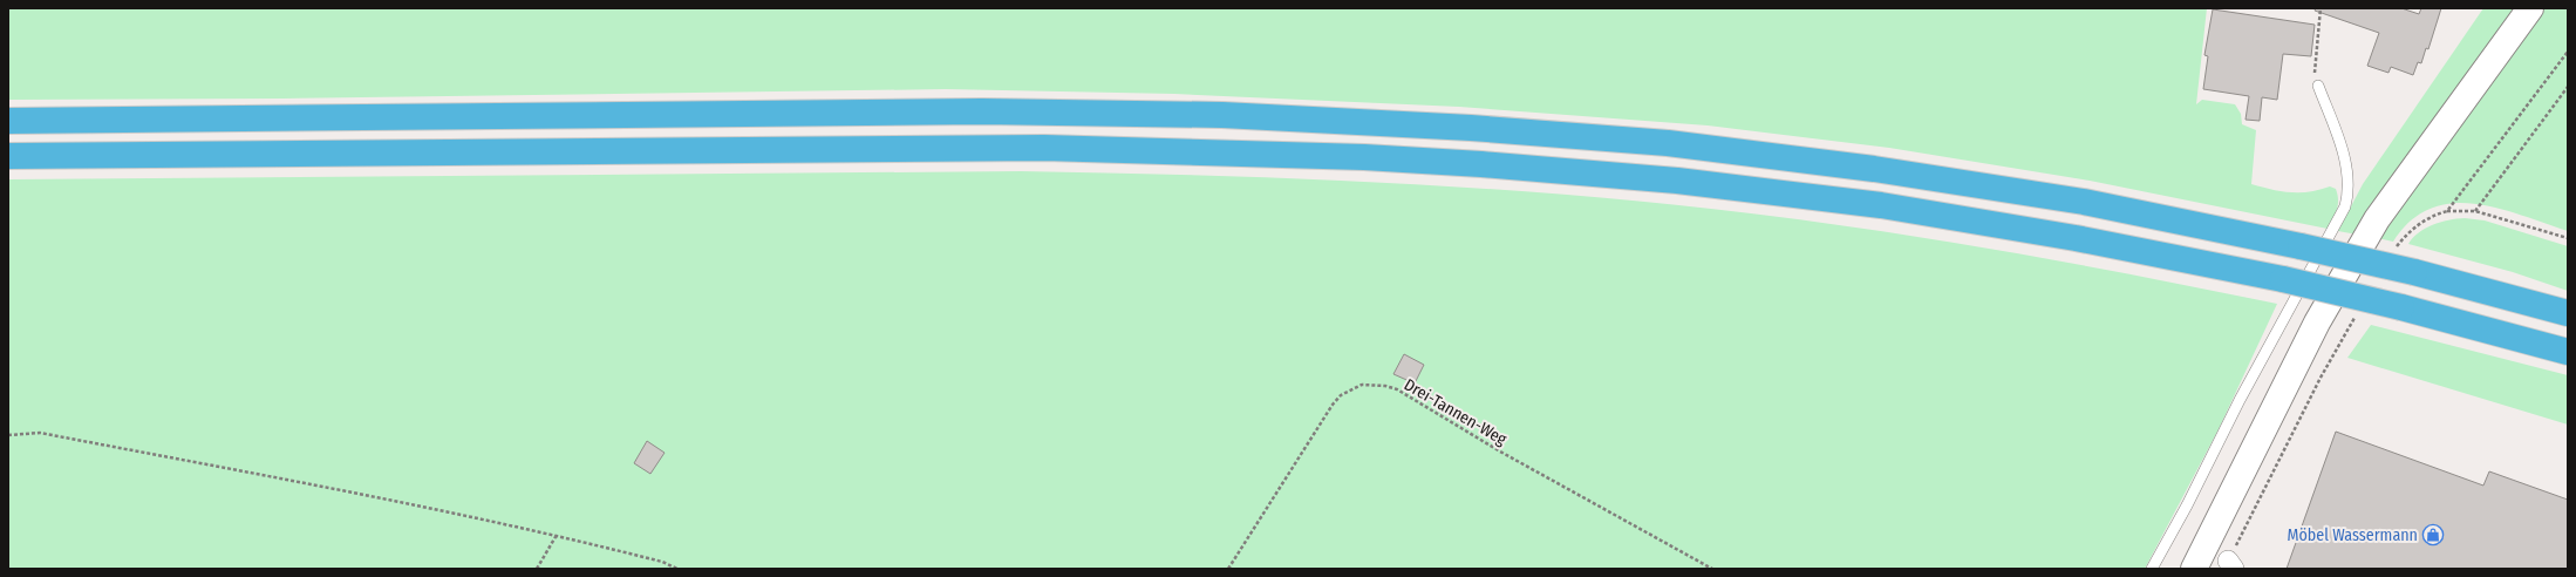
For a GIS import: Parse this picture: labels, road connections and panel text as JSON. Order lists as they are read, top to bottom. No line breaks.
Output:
{"streets":{"path":["Drei-Tannen-Weg"]},"places":{"shop":["Möbel Wassermann"]}}
